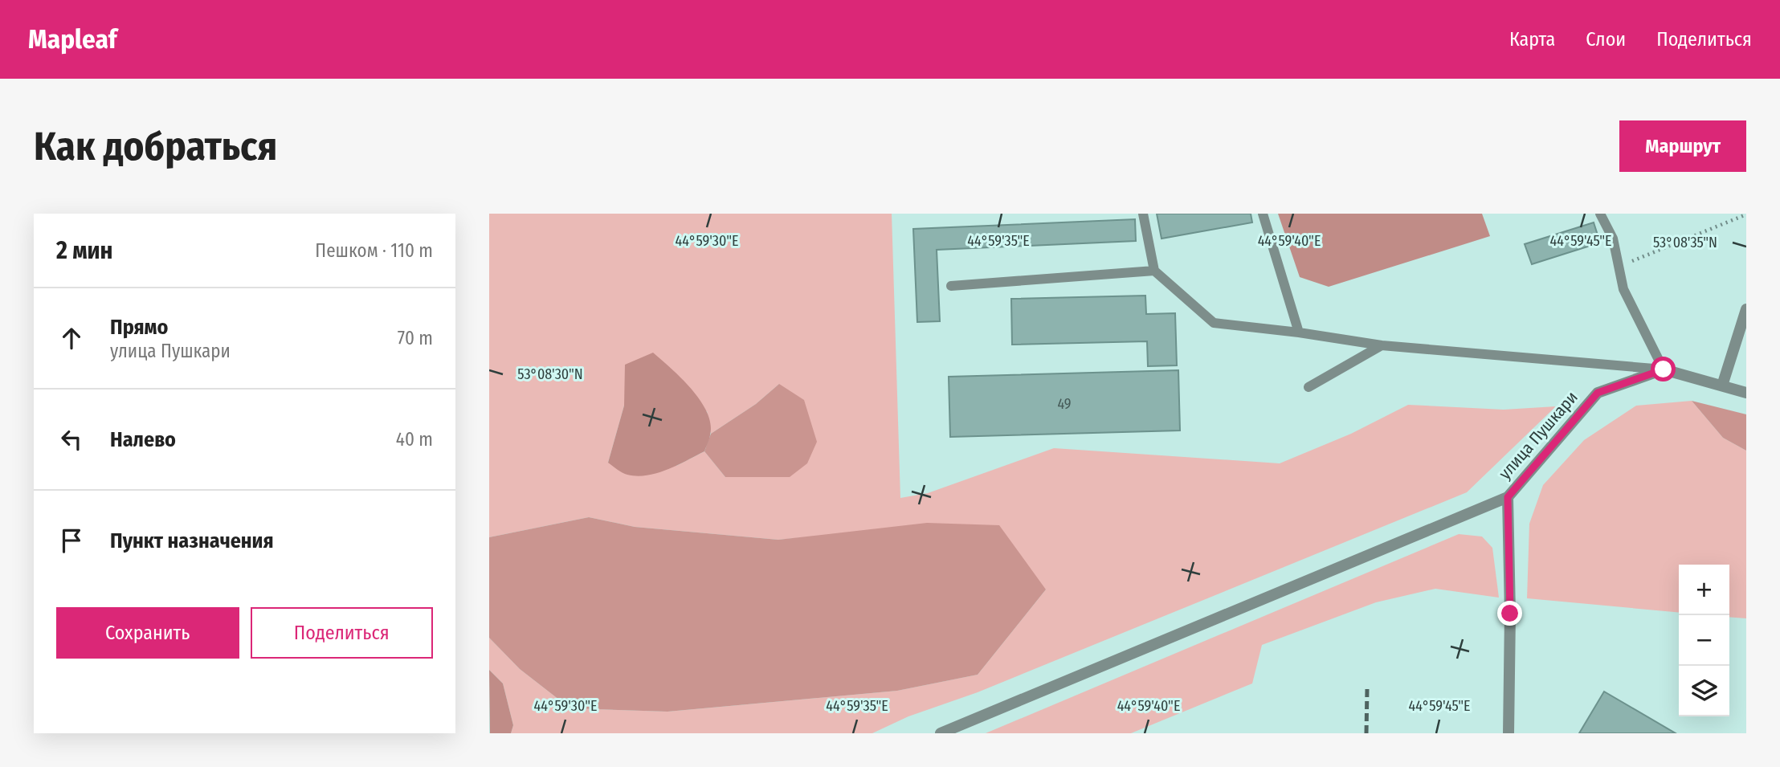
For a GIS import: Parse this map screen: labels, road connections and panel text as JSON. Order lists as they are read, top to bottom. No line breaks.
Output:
{"streets":{"street":["улица Пушкари"]},"house_numbers":["49"],"page":{"header":"Mapleaf","nav":["Карта","Слои","Поделиться"],"buttons":["Маршрут",["Сохранить","Поделиться"]],"title":"Как добраться","heading":["2 мин","Пешком · 110 m"],"list":[["Прямо","улица Пушкари","70 m"],["Налево","40 m"],"Пункт назначения"],"map_buttons":["+","−"]},"coordinates":["44°59'30\"E","44°59'35\"E","44°59'40\"E","44°59'45\"E","53°08'35\"N","53°08'30\"N"]}
